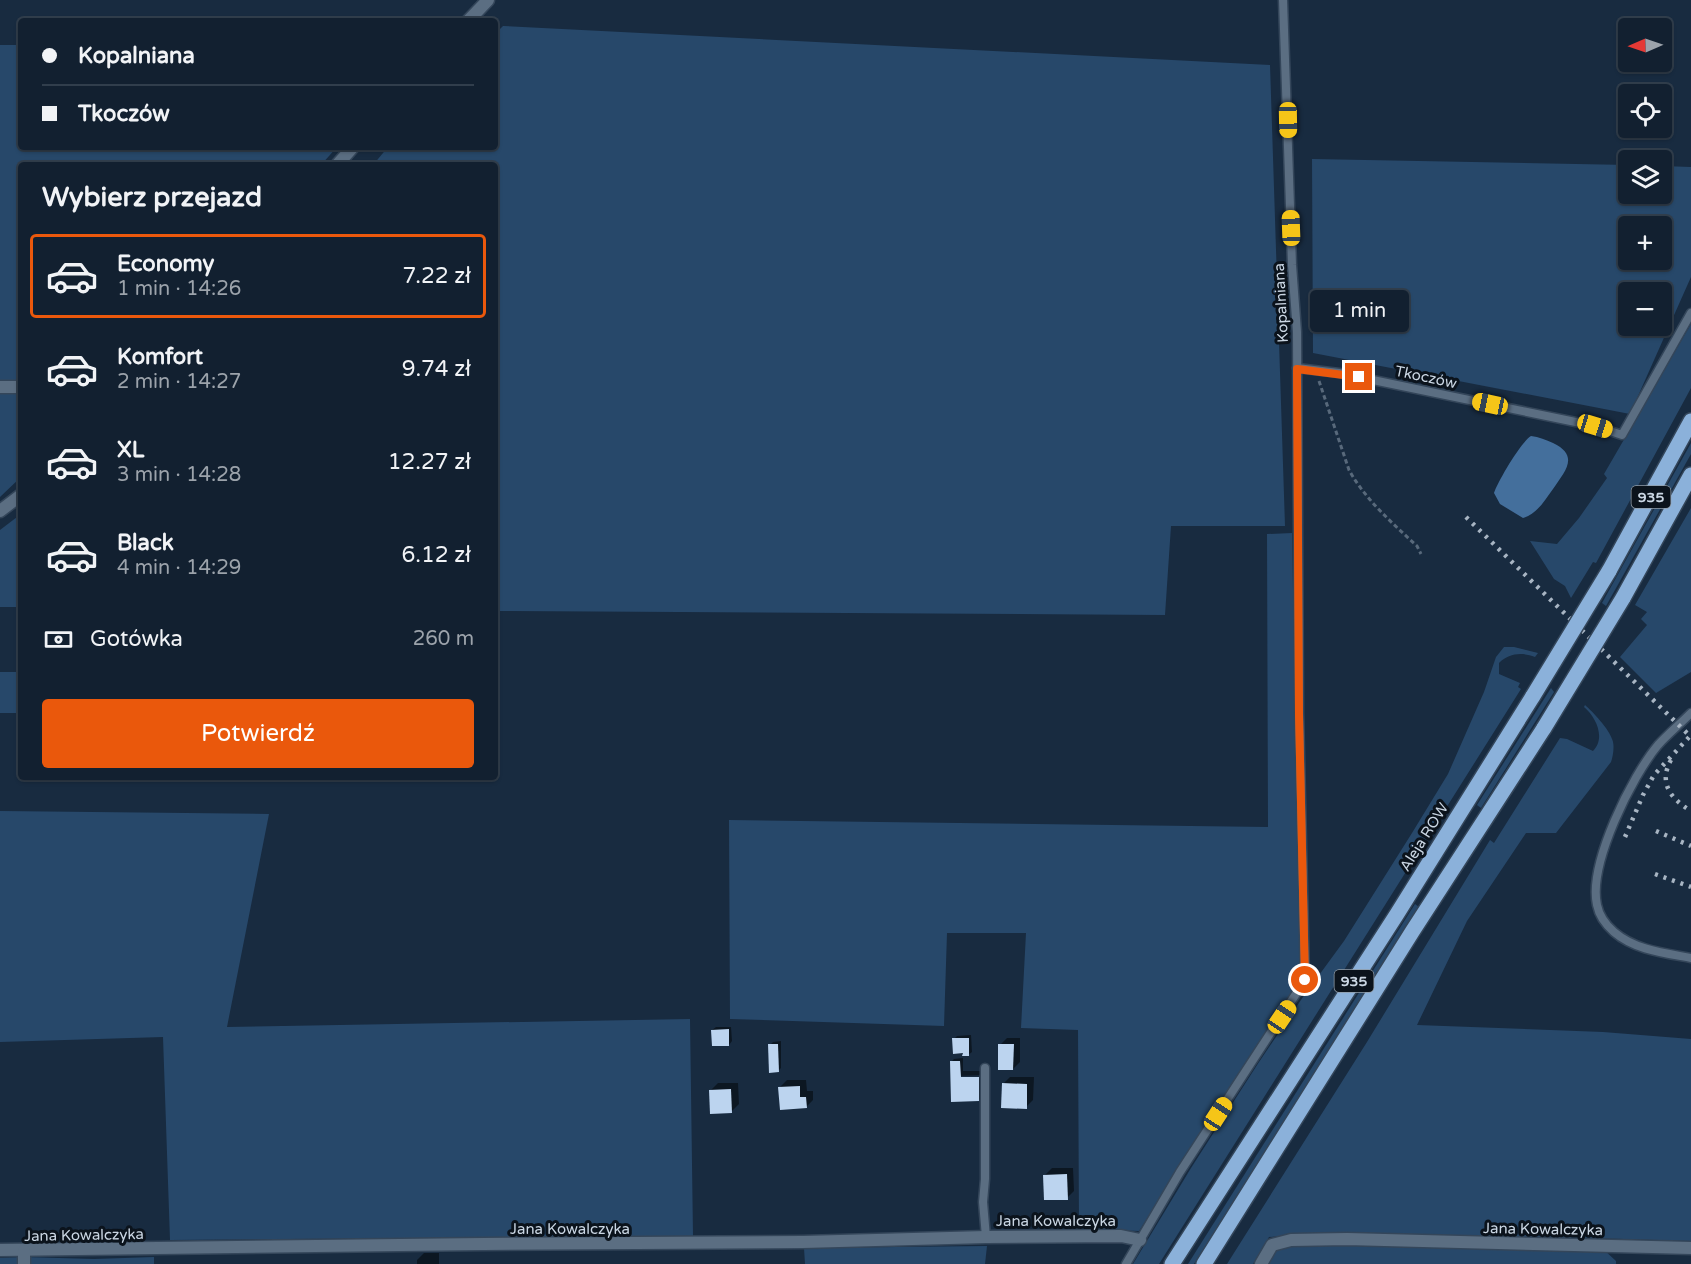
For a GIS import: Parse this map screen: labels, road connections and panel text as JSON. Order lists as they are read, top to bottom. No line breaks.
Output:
{"streets":{"main road":["935","Aleja ROW"],"street":["Jana Kowalczyka"],"lane":["Kopalniana","Tkoczów"]},"crossings":[["Kopalniana","Tkoczów"],["Kopalniana","Jana Kowalczyka"]],"north":"left","page":{"map_buttons":["+","−"],"banner":["Kopalniana","Tkoczów"],"heading":"Wybierz przejazd","list":[{"name":"Economy","note":"1 min · 14:26","value":"7.22 zł"},{"name":"Komfort","note":"2 min · 14:27","value":"9.74 zł"},{"name":"XL","note":"3 min · 14:28","value":"12.27 zł"},{"name":"Black","note":"4 min · 14:29","value":"6.12 zł"}],"bubble":"1 min","pay":["Gotówka","260 m"],"buttons":"Potwierdź"}}
